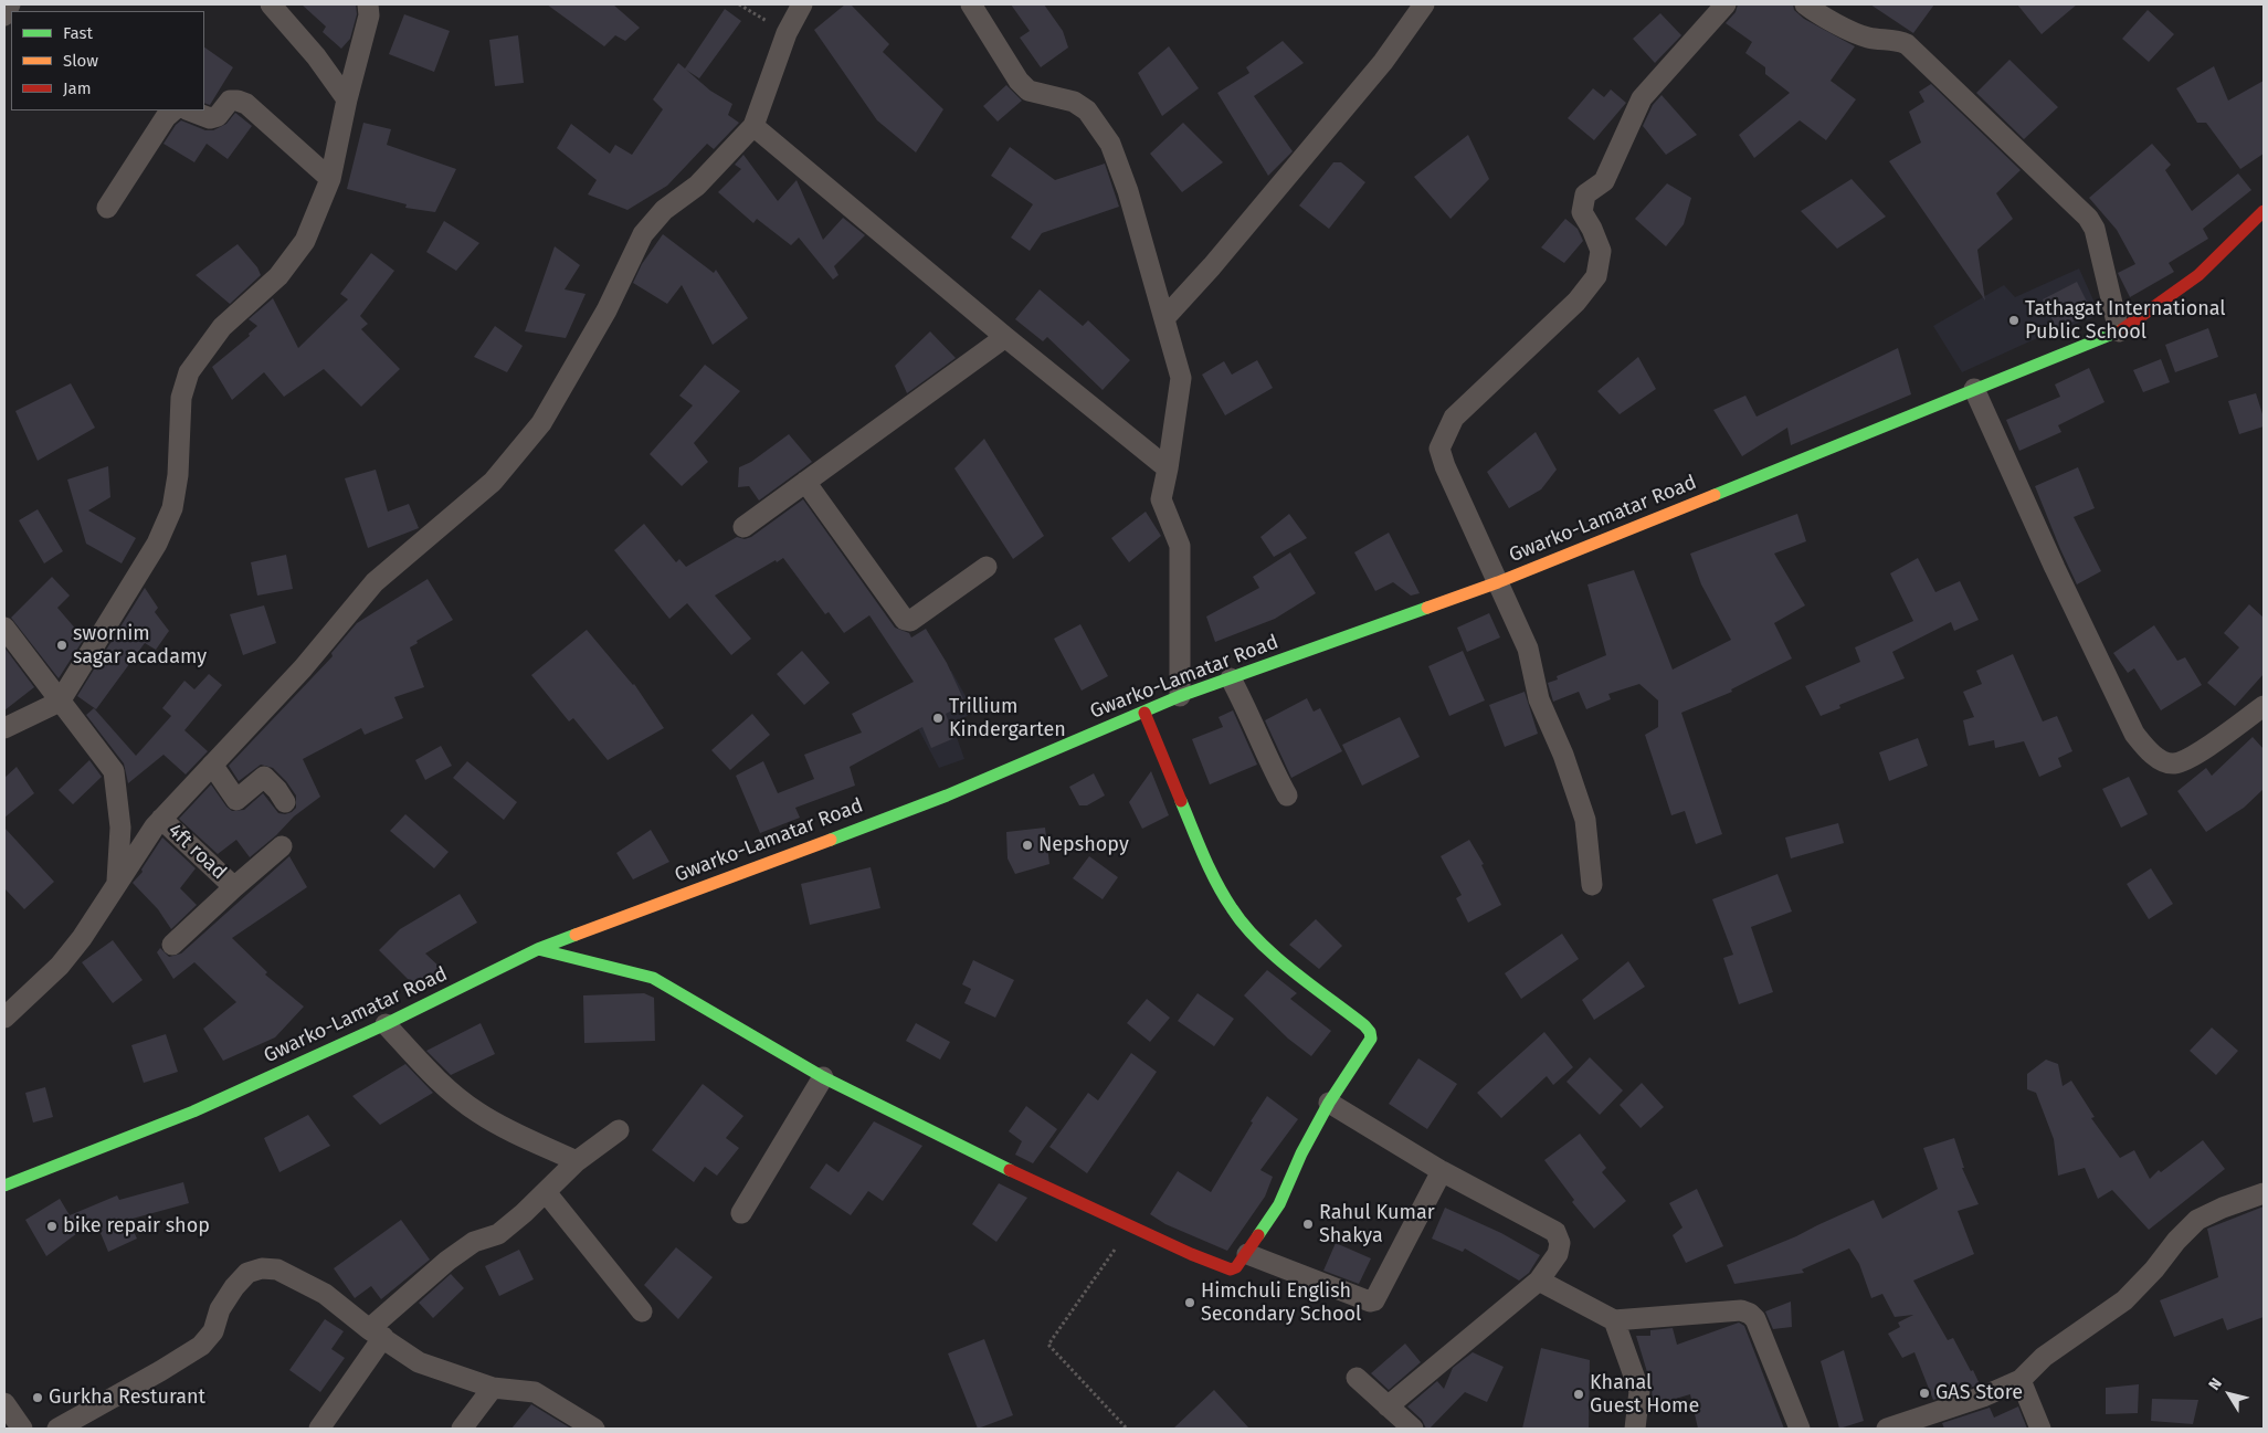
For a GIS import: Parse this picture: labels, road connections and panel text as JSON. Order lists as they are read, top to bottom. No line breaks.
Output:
{"streets":{"main road":["Gwarko-Lamatar Road"],"street":["4ft road"]},"places":["Tathagat International Public School","swornim sagar acadamy","Trillium Kindergarten","Nepshopy","Rahul Kumar Shakya","bike repair shop","Himchuli English Secondary School","GAS Store","Khanal Guest Home","Gurkha Resturant"],"legend":["Fast","Slow","Jam"],"north":"top left"}
